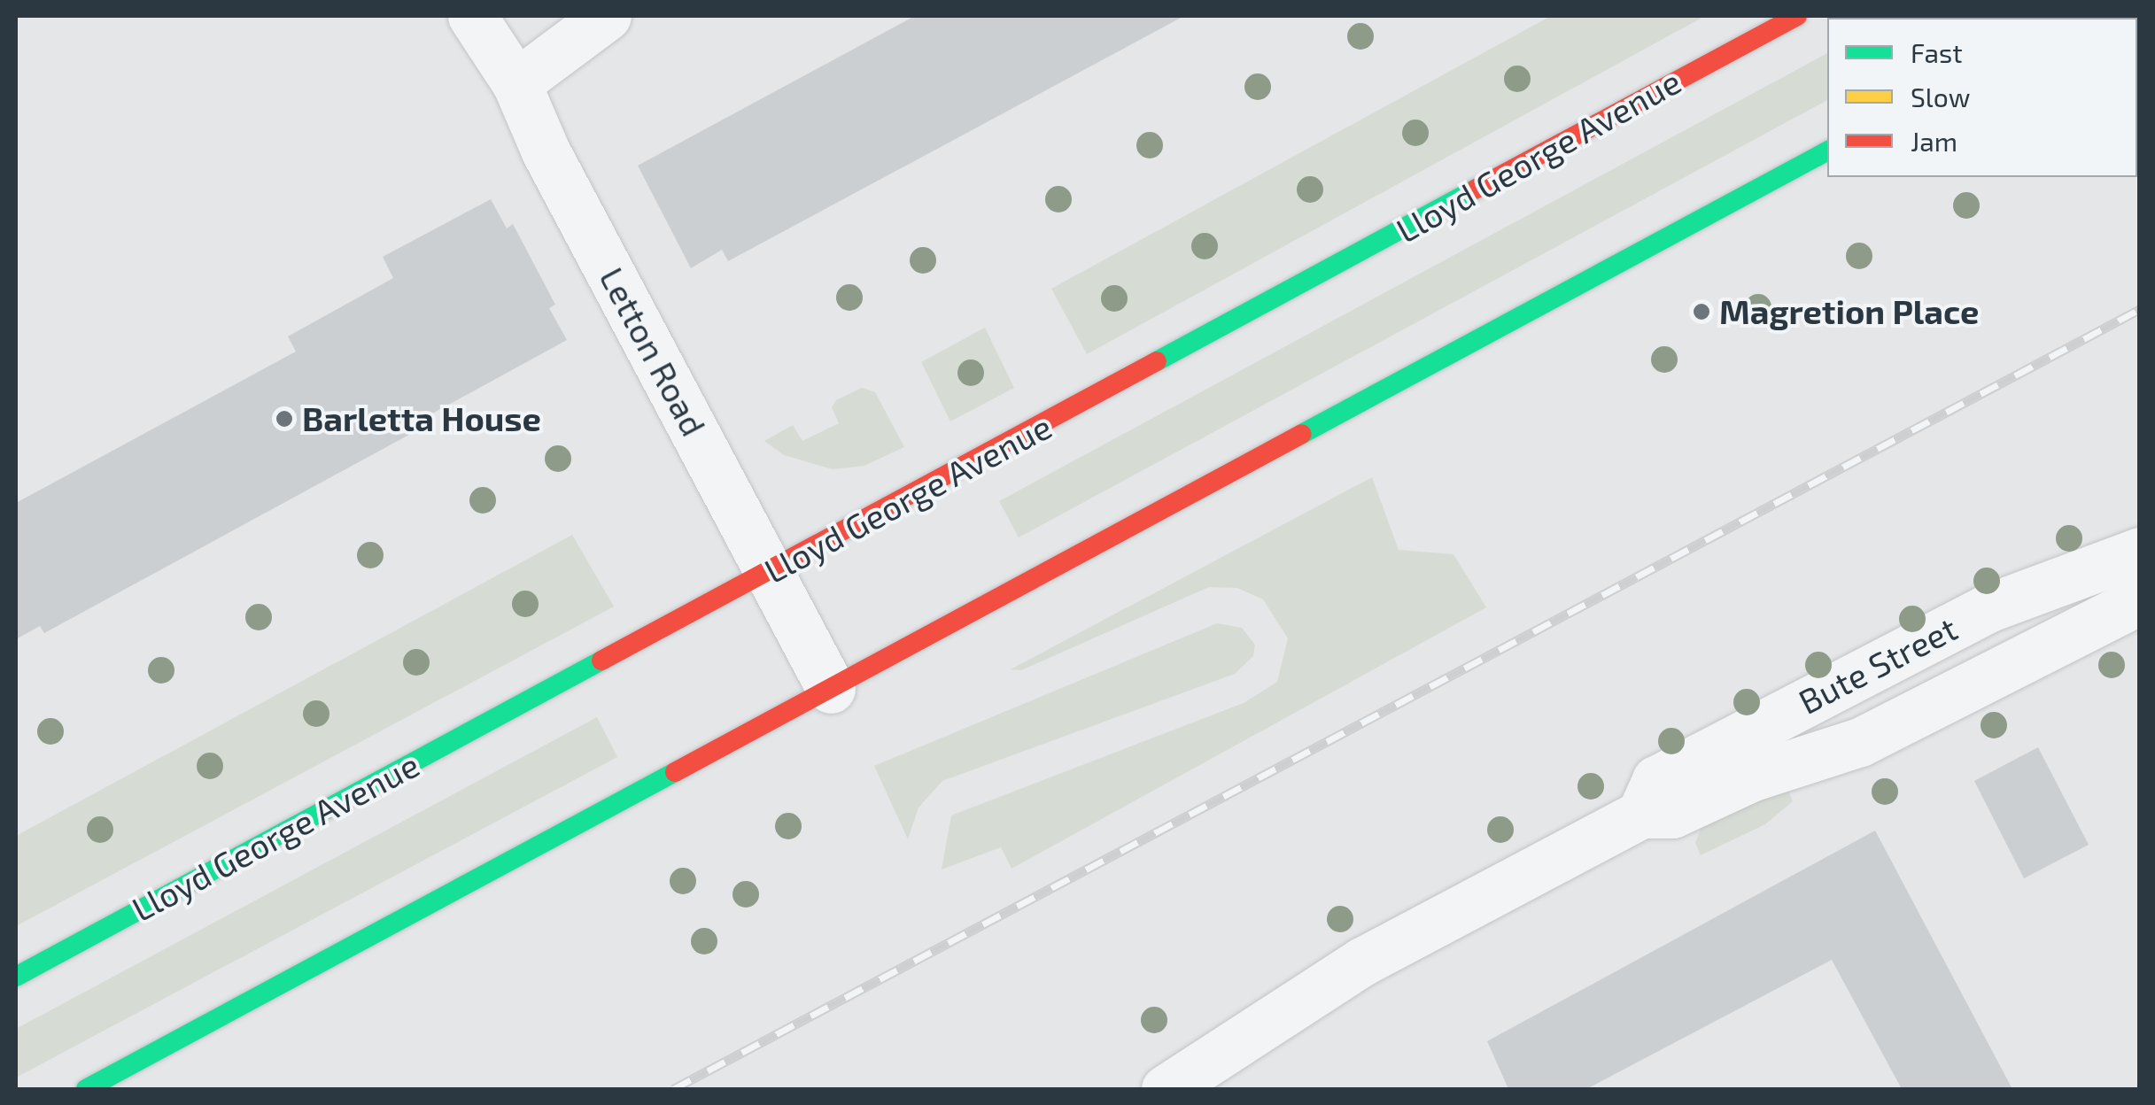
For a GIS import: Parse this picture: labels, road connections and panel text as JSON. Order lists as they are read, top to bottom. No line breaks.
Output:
{"streets":{"main road":["Lloyd George Avenue"],"street":["Letton Road","Bute Street"]},"crossings":[["Lloyd George Avenue","Letton Road"]],"places":["Magretion Place","Barletta House"],"legend":["Fast","Slow","Jam"]}
